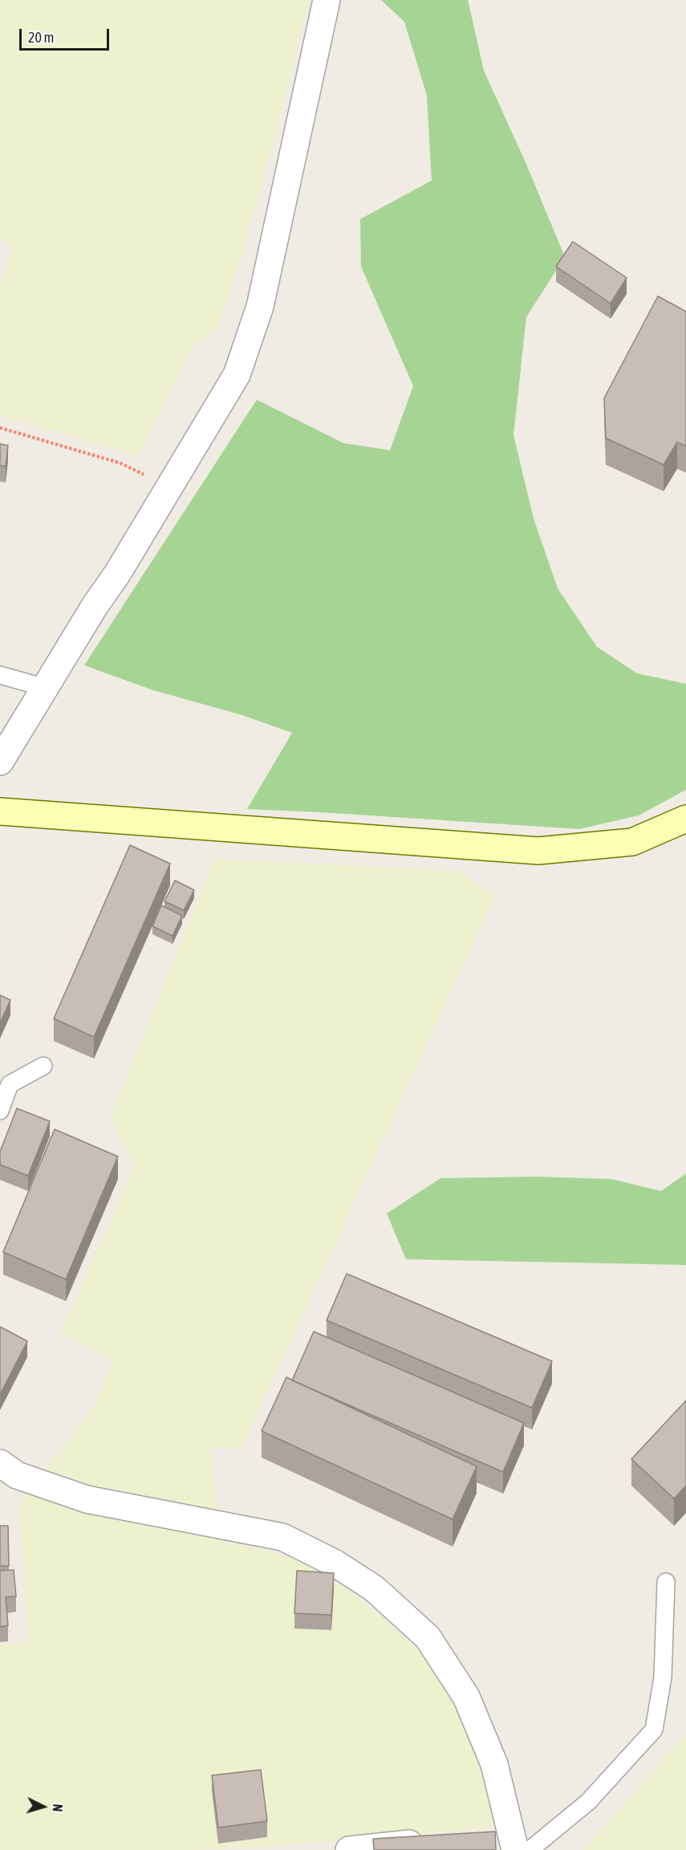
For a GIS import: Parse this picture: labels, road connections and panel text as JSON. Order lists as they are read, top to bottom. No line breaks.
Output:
{"scale_bar":"20 m","north":"right"}
